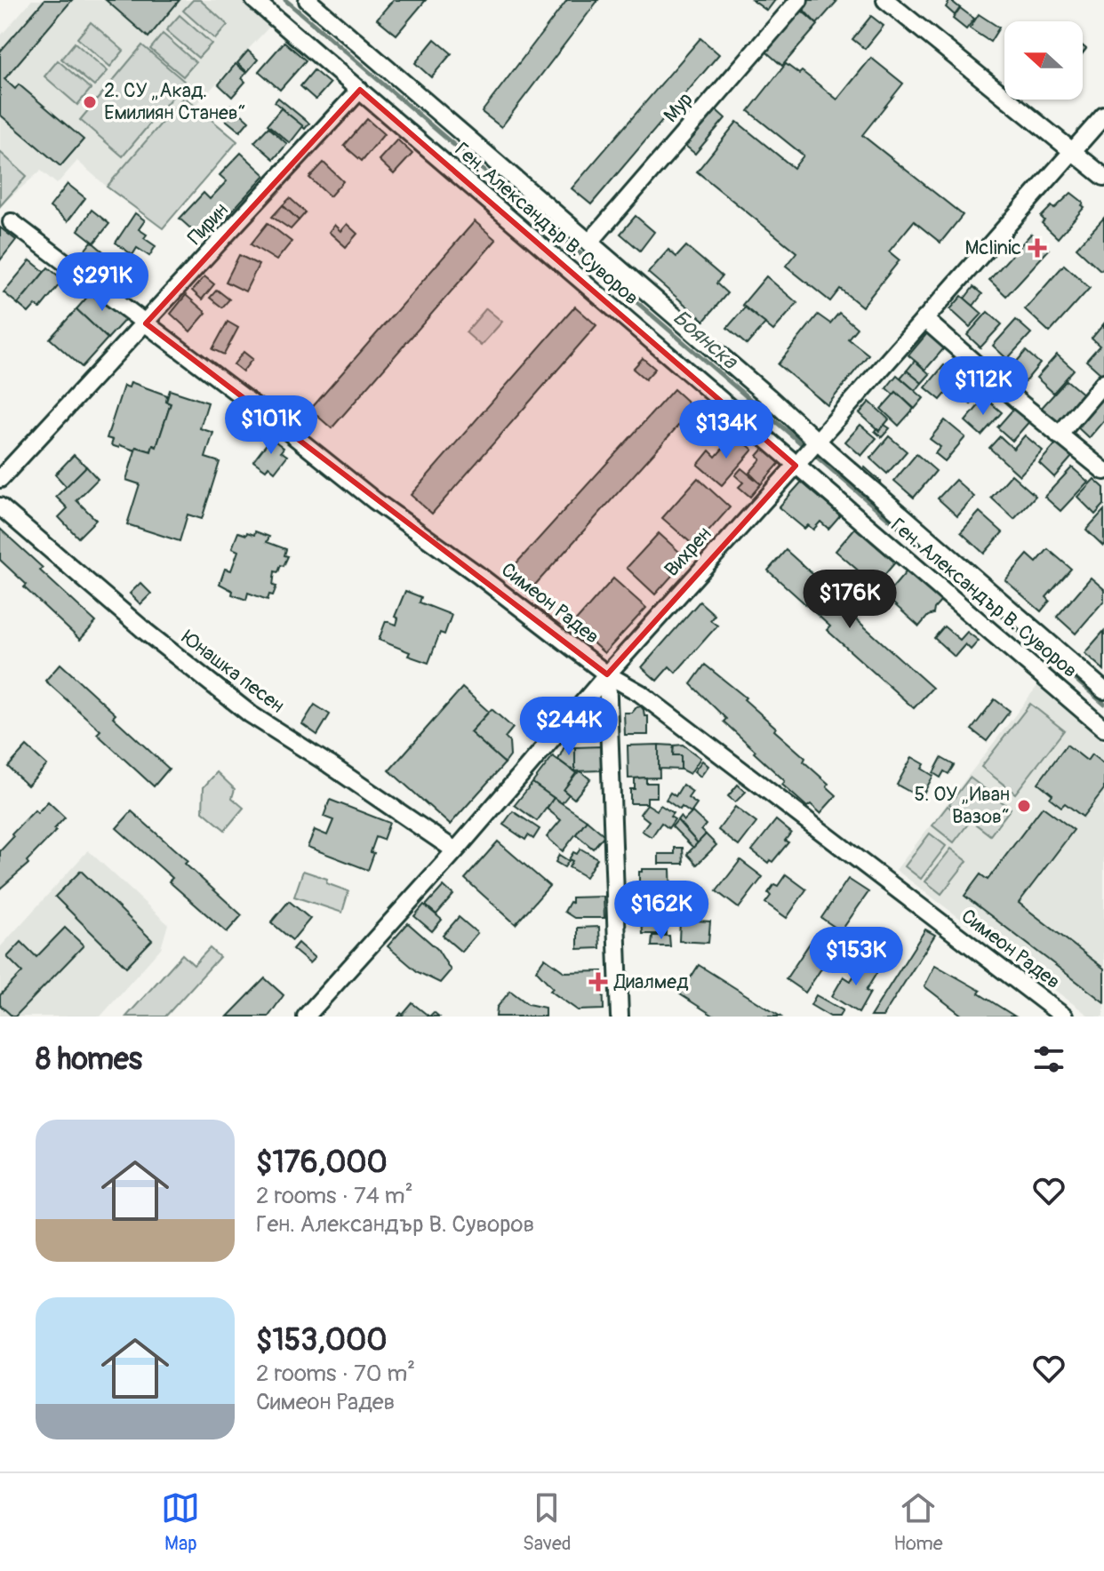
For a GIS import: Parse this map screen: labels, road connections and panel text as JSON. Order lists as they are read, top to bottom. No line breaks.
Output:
{"streets":{"street":["Мур","Пирин","Ген. Александър В. Суворов","Вихрен","Симеон Радев","Юнашка песен"]},"crossings":[["Мур","Ген. Александър В. Суворов"],["Пирин","Ген. Александър В. Суворов"],["Пирин","Симеон Радев"],["Ген. Александър В. Суворов","Вихрен"],["Вихрен","Симеон Радев"],["Вихрен","Юнашка песен"]],"water":["Боянска"],"places":{"other":["2. СУ „Акад. Емилиян Станев“","5. ОУ „Иван Вазов“"],"health":["Mclinic","Диалмед"]},"north":"left","page":{"price":["$291K","$112K","$101K","$134K","$176K","$244K","$162K","$153K"],"heading":"8 homes","list":[{"name":"$176,000","note":"2 rooms · 74 m² · Ген. Александър В. Суворов"},{"name":"$153,000","note":"2 rooms · 70 m² · Симеон Радев"}],"tabs":["Map","Saved","Home"]}}
